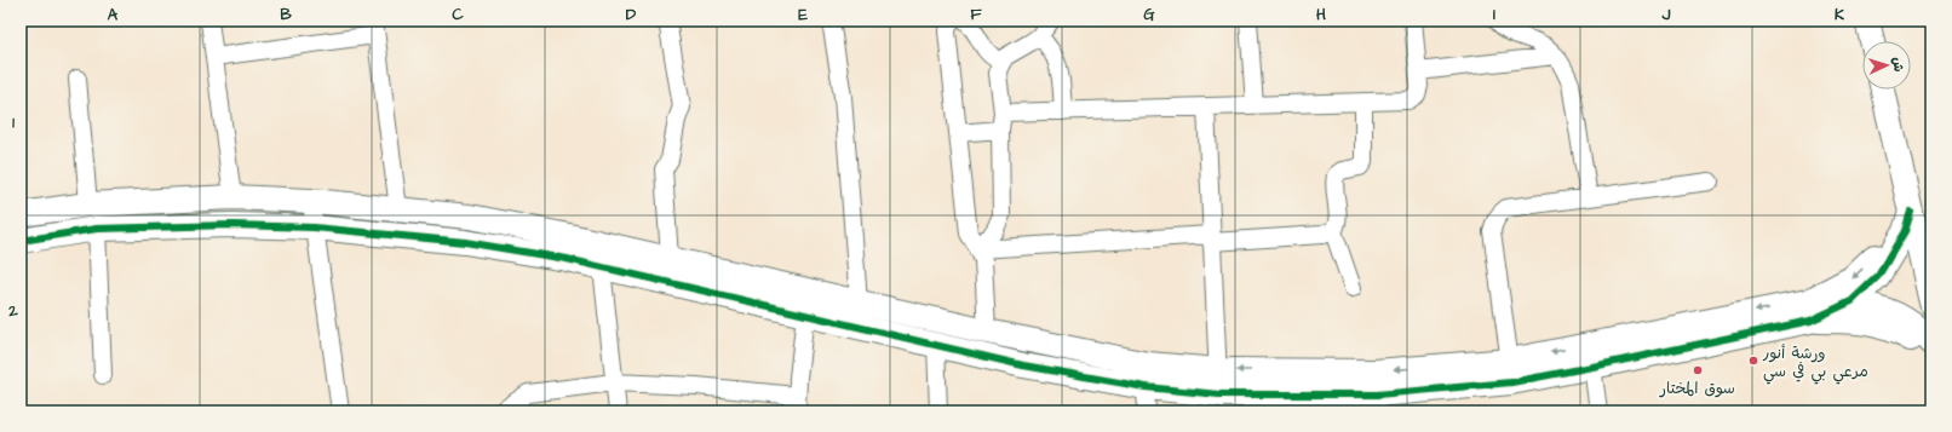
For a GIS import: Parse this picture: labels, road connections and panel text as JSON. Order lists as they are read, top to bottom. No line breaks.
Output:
{"places":["ورشة أنور مرعي بي في سي","سوق المختار"],"north":"right","grid":{"columns":["A","B","C","D","E","F","G","H","I","J","K"],"rows":["1","2"]}}
